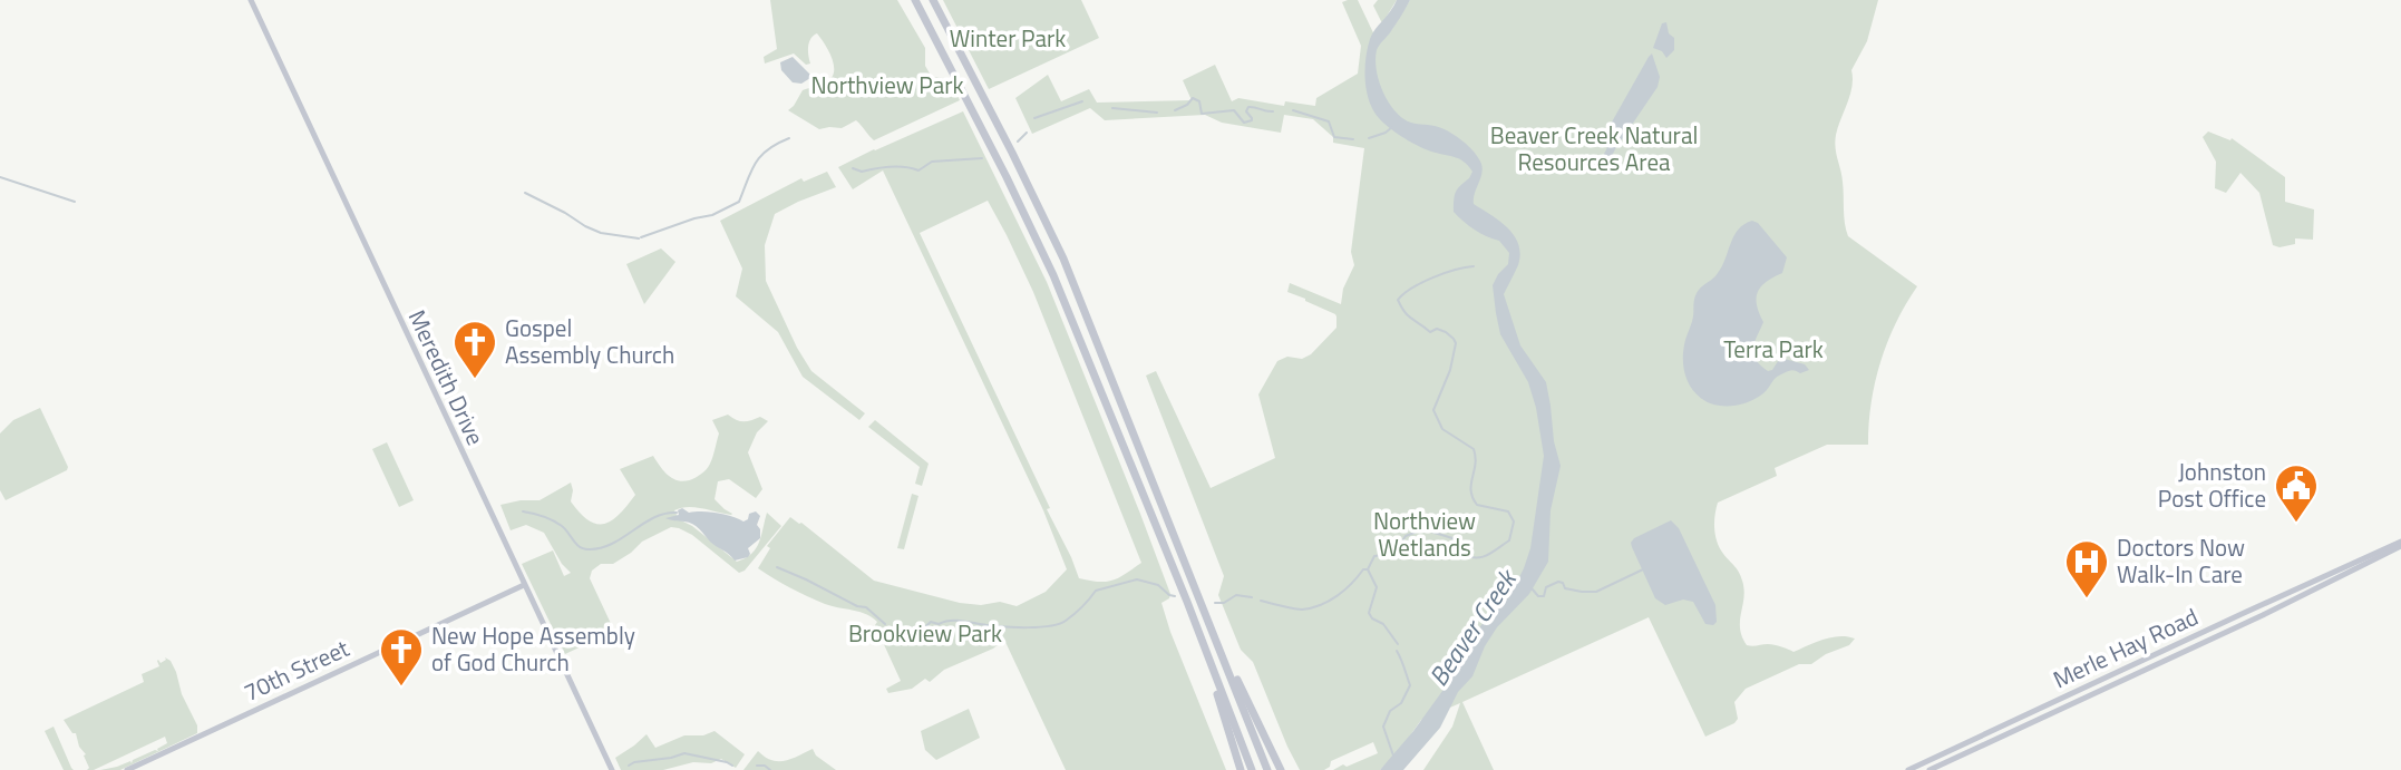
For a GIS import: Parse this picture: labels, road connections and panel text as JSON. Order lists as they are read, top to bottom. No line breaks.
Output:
{"streets":{"main road":["Meredith Drive","Merle Hay Road","70th Street"]},"crossings":[["Meredith Drive","70th Street"]],"water":["Beaver Creek"],"parks":["Winter Park","Northview Park","Beaver Creek Natural Resources Area","Terra Park","Northview Wetlands","Brookview Park"],"places":{"church":["Gospel Assembly Church","New Hope Assembly of God Church"],"public building":["Johnston Post Office"],"hospital":["Doctors Now Walk-In Care"]}}
